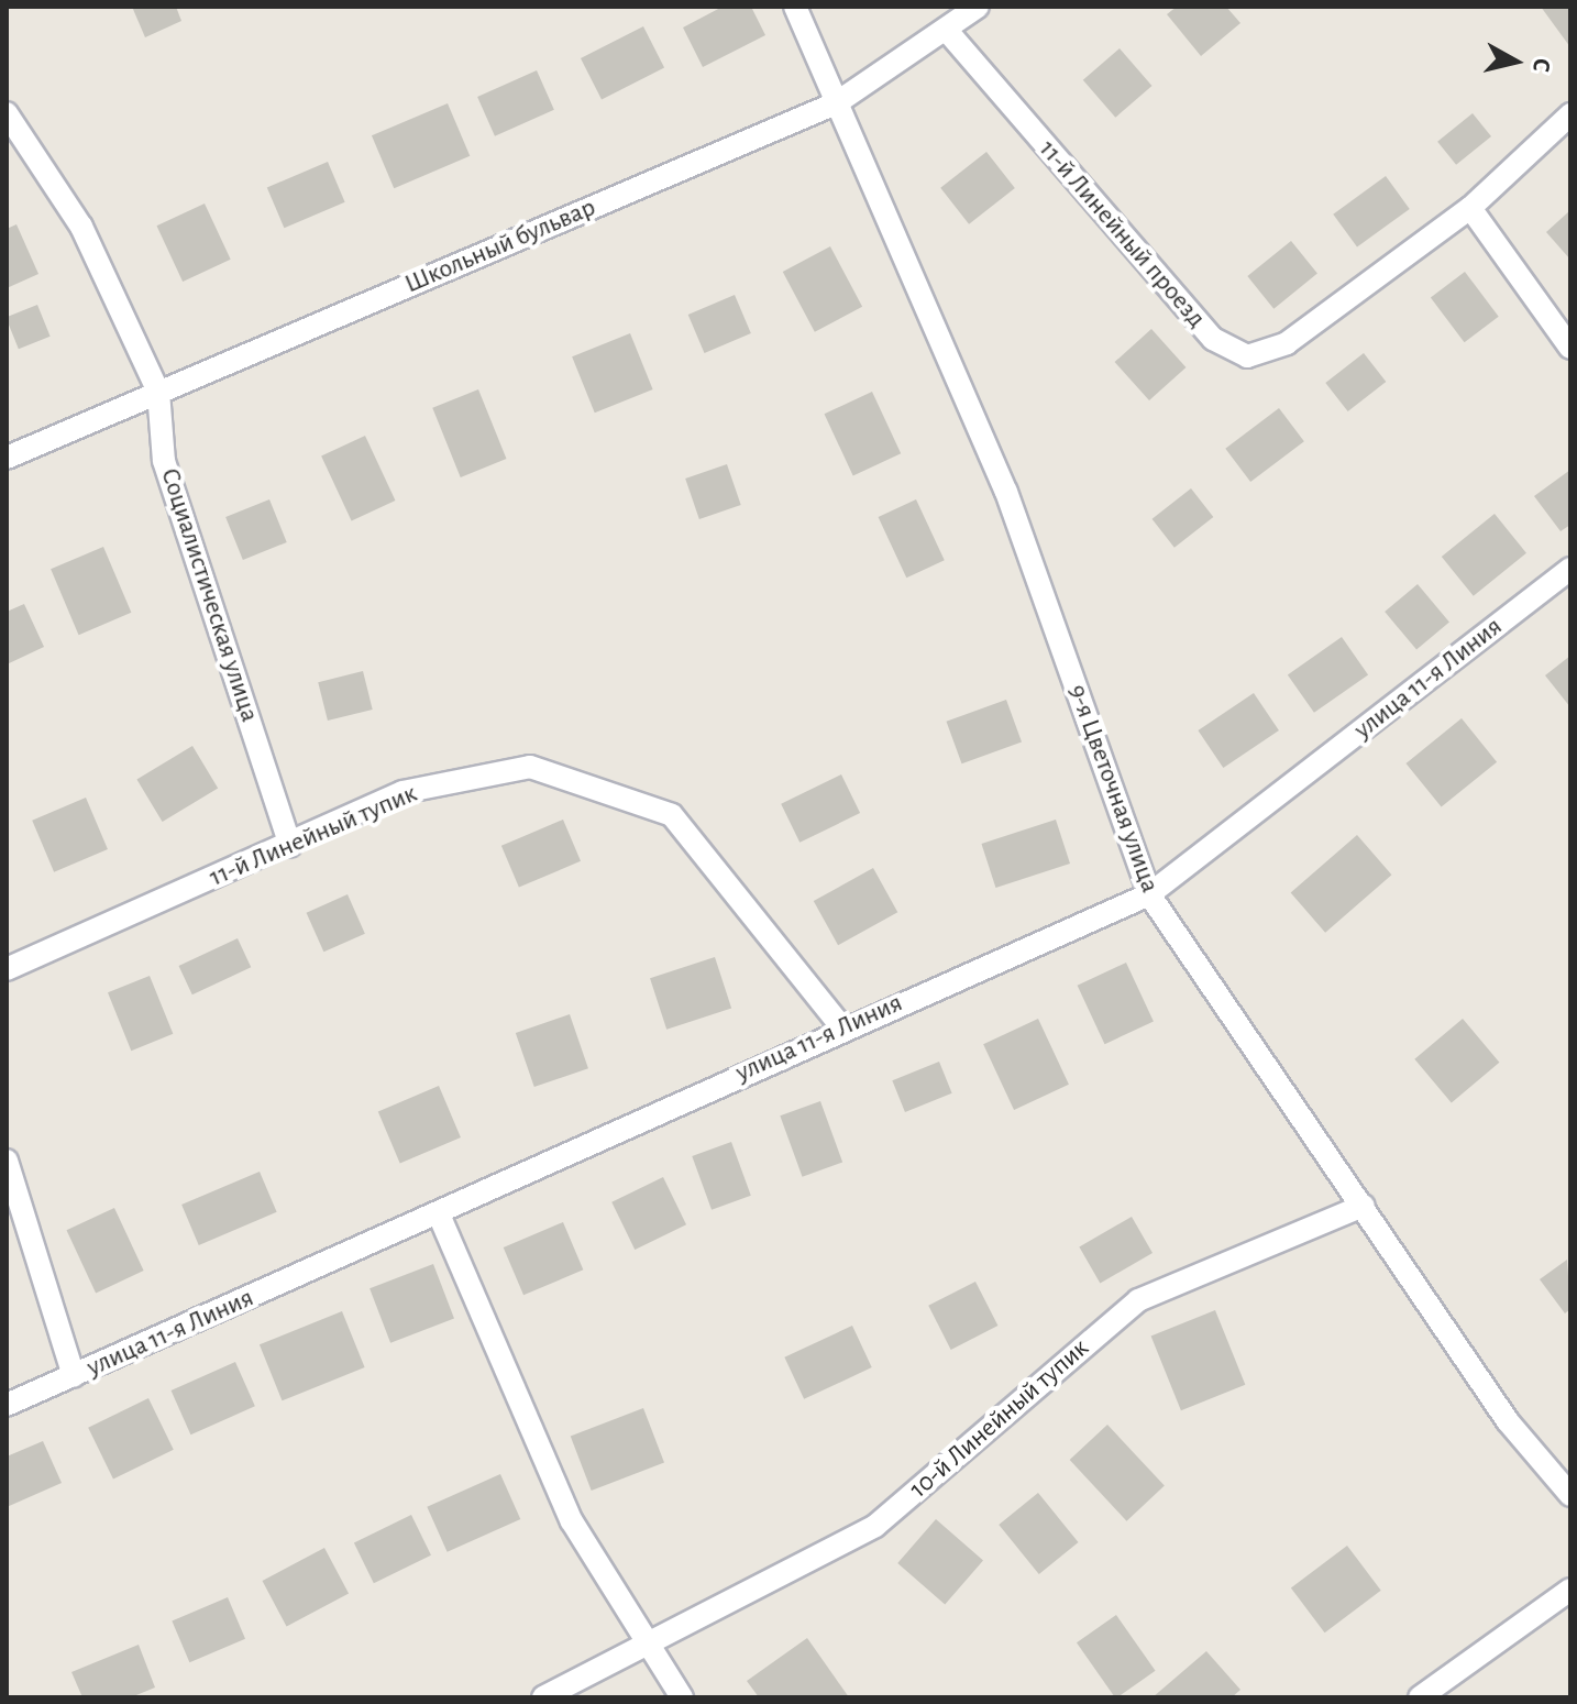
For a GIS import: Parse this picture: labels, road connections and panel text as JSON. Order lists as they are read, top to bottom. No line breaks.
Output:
{"streets":{"lane":["11-й Линейный проезд","Школьный бульвар","Социалистическая улица","улица 11-я Линия","9-я Цветочная улица","11-й Линейный тупик","10-й Линейный тупик"]},"crossings":[["11-й Линейный проезд","Школьный бульвар"],["Школьный бульвар","Социалистическая улица"],["Школьный бульвар","9-я Цветочная улица"],["Социалистическая улица","11-й Линейный тупик"],["улица 11-я Линия","9-я Цветочная улица"],["улица 11-я Линия","11-й Линейный тупик"],["9-я Цветочная улица","10-й Линейный тупик"]],"north":"right"}
